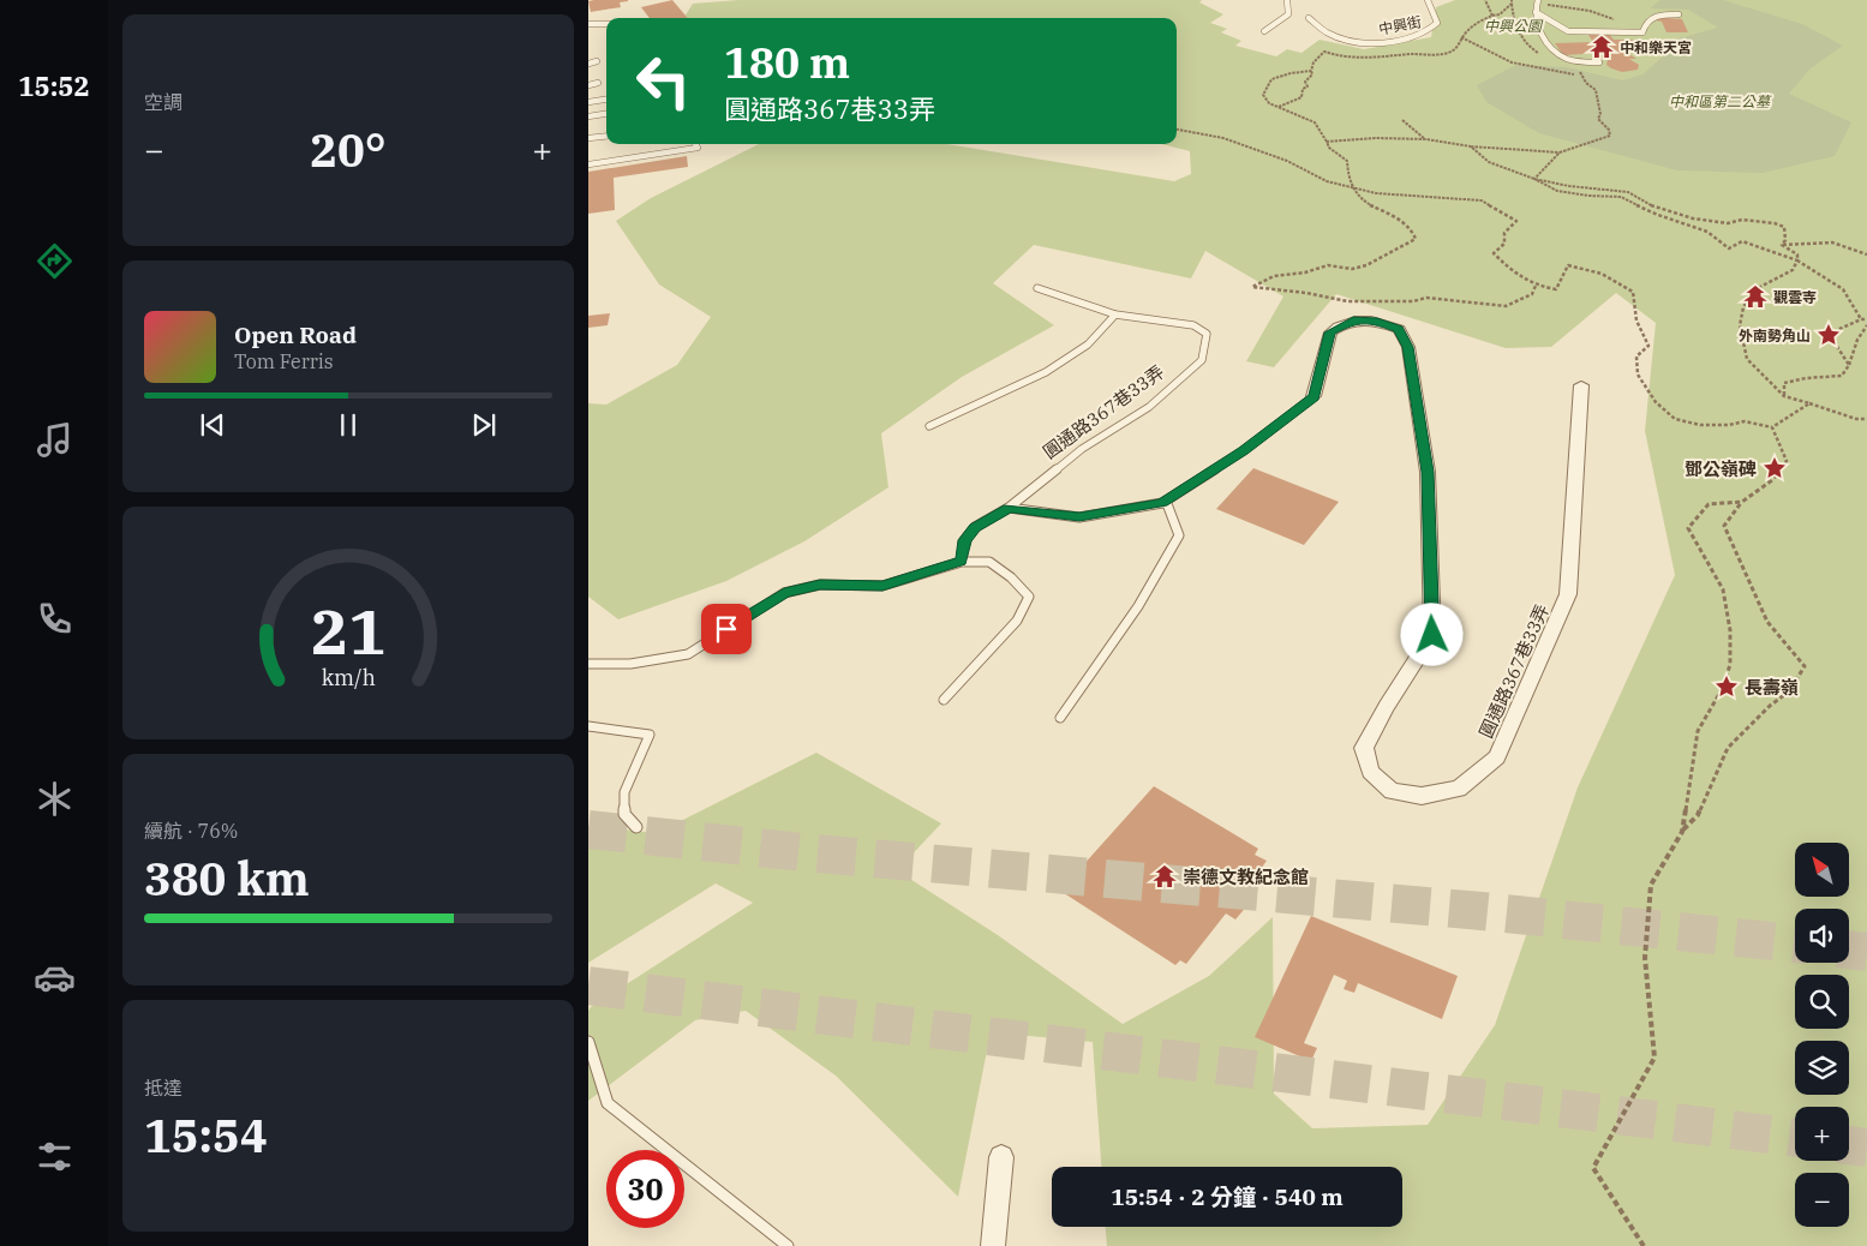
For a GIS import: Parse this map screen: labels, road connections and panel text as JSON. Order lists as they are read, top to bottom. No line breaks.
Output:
{"streets":{"street":["圓通路367巷33弄"],"lane":["中興街"]},"parks":["中興公園","中和區第二公墓"],"places":{"temple":["中和樂天宮","觀雲寺","崇德文教紀念館"],"place":["外南勢角山","鄧公嶺碑","長壽嶺"]},"north":"top left","page":{"tabs":"15:52","tile":["空調",["續航 · 76%","380 km"],["抵達","15:54"]],"turn":["180 m","圓通路367巷33弄"],"heat":["−","20°","+"],"song":["Open Road","Tom Ferris"],"map_buttons":["+","−"],"limit":"30","trip":"15:54 · 2 分鐘 · 540 m","gauge":["21","km/h"]}}
